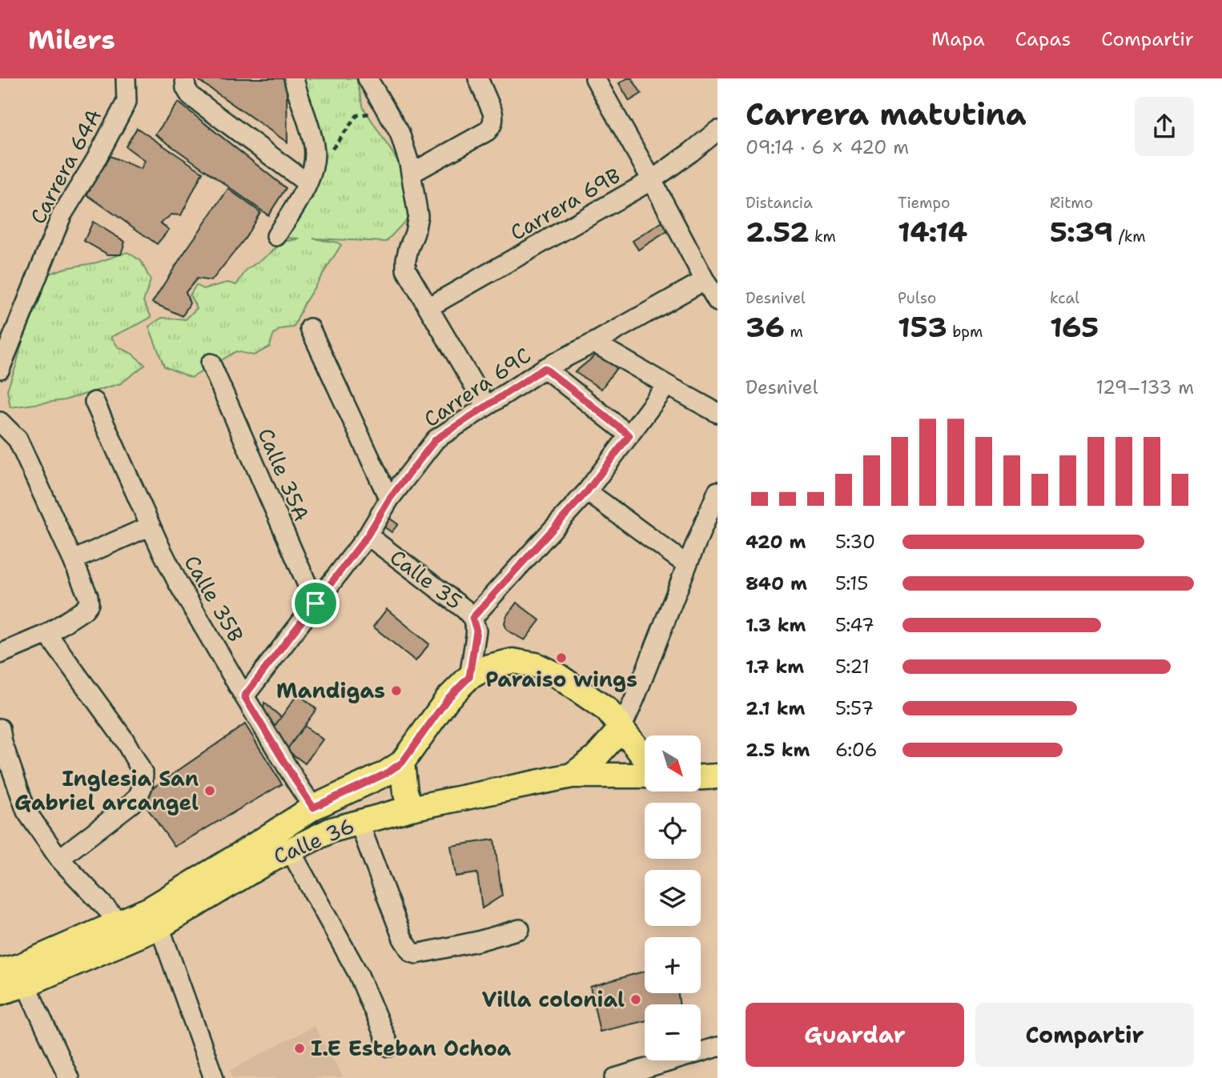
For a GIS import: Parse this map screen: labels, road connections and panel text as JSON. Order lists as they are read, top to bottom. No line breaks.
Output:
{"streets":{"main road":["Calle 36"],"street":["Carrera 64A","Carrera 69B","Carrera 69C","Calle 35A","Calle 35","Calle 35B"]},"crossings":[["Carrera 69C","Calle 35A"],["Carrera 69C","Calle 35"],["Carrera 69C","Calle 35B"],["Calle 35B","Calle 36"]],"places":["Paraiso wings","Mandigas","Inglesia San Gabriel arcangel","Villa colonial","I.E Esteban Ochoa"],"north":"bottom right","page":{"header":"Milers","nav":["Mapa","Capas","Compartir"],"heading":["Carrera matutina","09:14 · 6 × 420 m"],"stats":[["Distancia","2.52 km"],["Tiempo","14:14"],["Ritmo","5:39 /km"],["Desnivel","36 m"],["Pulso","153 bpm"],["kcal","165"]],"chart":["Desnivel","129–133 m"],"list":[{"name":"420 m","note":"5:30"},{"name":"840 m","note":"5:15"},{"name":"1.3 km","note":"5:47"},{"name":"1.7 km","note":"5:21"},{"name":"2.1 km","note":"5:57"},{"name":"2.5 km","note":"6:06"}],"map_buttons":["+","−"],"buttons":["Guardar","Compartir"]}}
